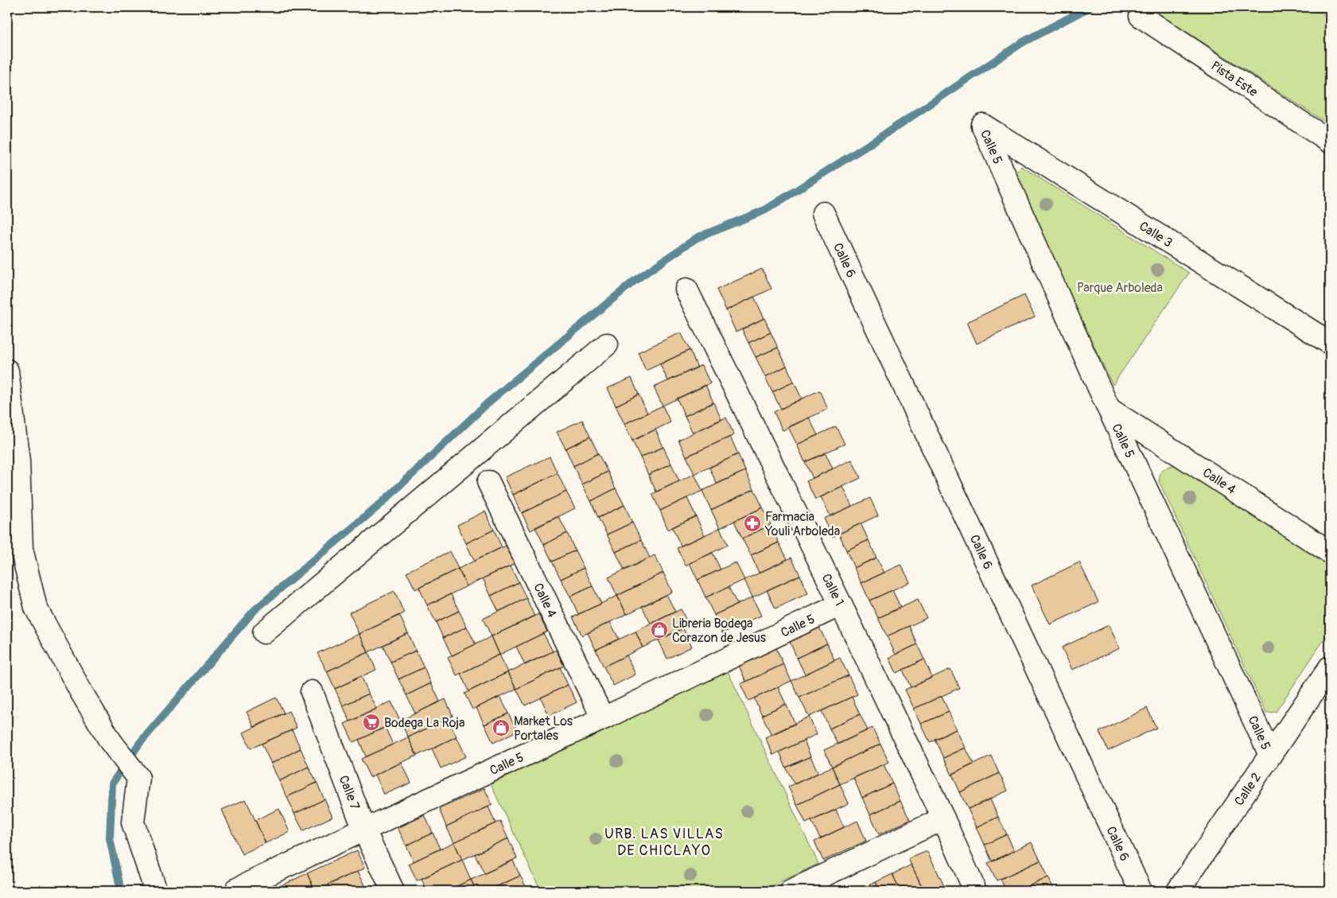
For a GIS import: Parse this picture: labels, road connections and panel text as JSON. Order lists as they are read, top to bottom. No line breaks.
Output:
{"streets":{"street":["Pista Este","Calle 5","Calle 3","Calle 6","Calle 4","Calle 1","Calle 2","Calle 7"]},"crossings":[["Calle 5","Calle 3"],["Calle 5","Calle 4"],["Calle 5","Calle 1"],["Calle 5","Calle 2"],["Calle 5","Calle 7"]],"districts":["URB. LAS VILLAS DE CHICLAYO"],"parks":["Parque Arboleda"],"places":{"pharmacy":["Farmacia Youli Arboleda"],"shop":["Libreria Bodega Corazon de Jesus","Market Los Portales"],"supermarket":["Bodega La Roja"]}}
